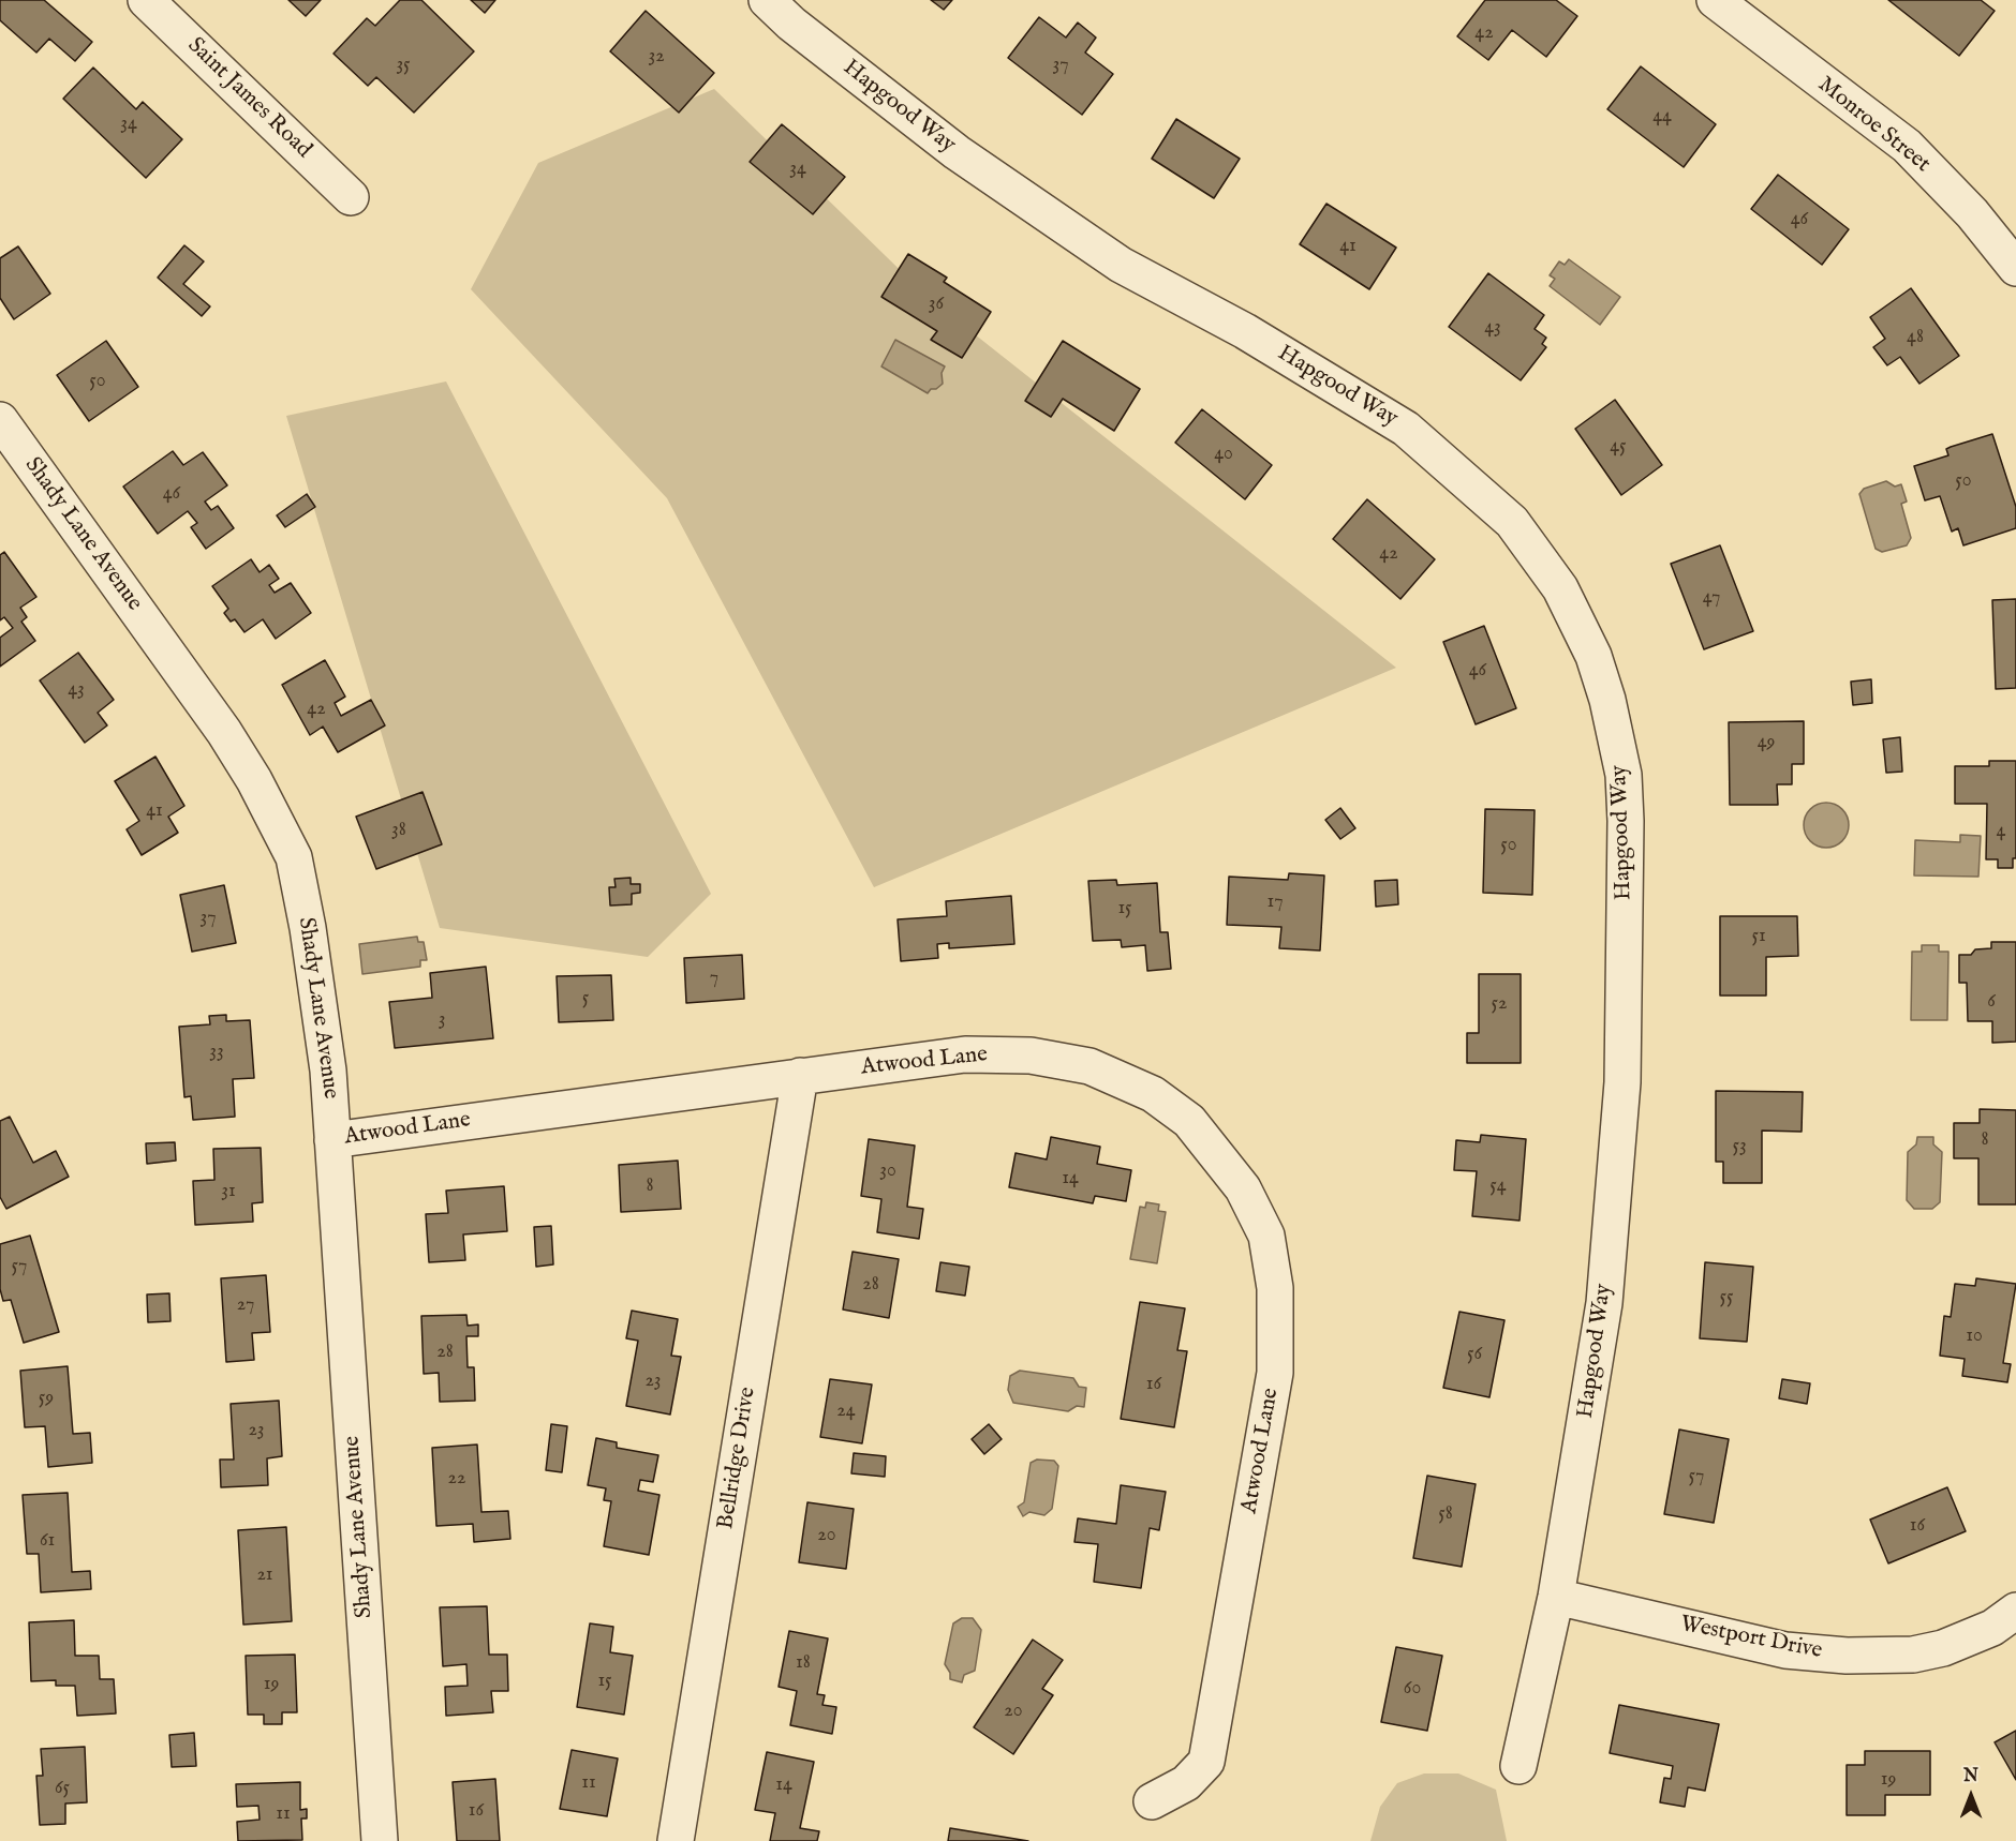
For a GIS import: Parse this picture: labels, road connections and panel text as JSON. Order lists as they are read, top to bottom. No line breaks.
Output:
{"streets":{"street":["Saint James Road","Hapgood Way","Monroe Street","Shady Lane Avenue","Atwood Lane","Bellridge Drive","Westport Drive"]},"crossings":[["Hapgood Way","Westport Drive"],["Shady Lane Avenue","Atwood Lane"],["Atwood Lane","Bellridge Drive"]],"house_numbers":["42","32","35","37","44","34","34","46","41","36","43","48","50","45","40","50","46","42","47","46","43","42","49","41","38","4","50","17","15","37","51","7","5","6","52","3","33","8","53","30","14","8","54","31","57","28","55","27","10","28","56","23","16","59","24","23","57","22","58","16","20","61","21","18","15","19","60","20","19","11","14","65","16","11"],"north":"top"}
